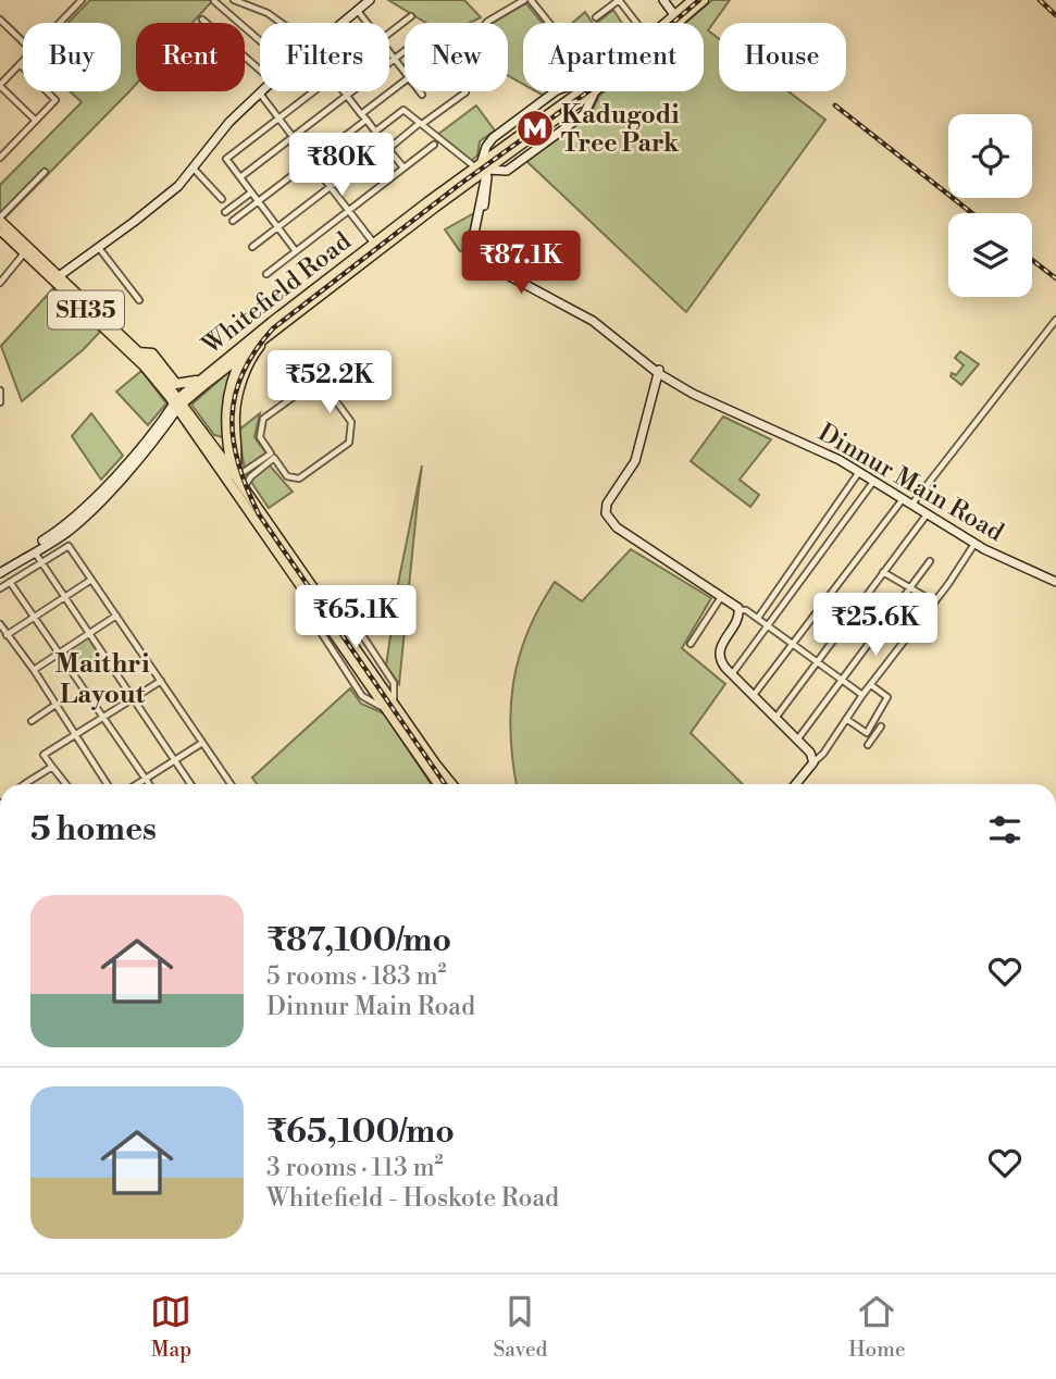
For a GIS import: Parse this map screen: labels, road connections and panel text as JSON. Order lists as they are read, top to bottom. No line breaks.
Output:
{"streets":{"main road":["Whitefield Road","SH35"],"street":["Dinnur Main Road"]},"crossings":[["Whitefield Road","SH35"],["Whitefield Road","Dinnur Main Road"]],"districts":["Maithri Layout"],"places":{"metro station":["Kadugodi Tree Park"]},"page":{"chip":["Buy","Rent","Filters","New","Apartment","House"],"price":["₹80K","₹87.1K","₹52.2K","₹65.1K","₹25.6K"],"heading":"5 homes","list":[{"name":"₹87,100/mo","note":"5 rooms · 183 m² · Dinnur Main Road"},{"name":"₹65,100/mo","note":"3 rooms · 113 m² · Whitefield - Hoskote Road"}],"tabs":["Map","Saved","Home"]}}
